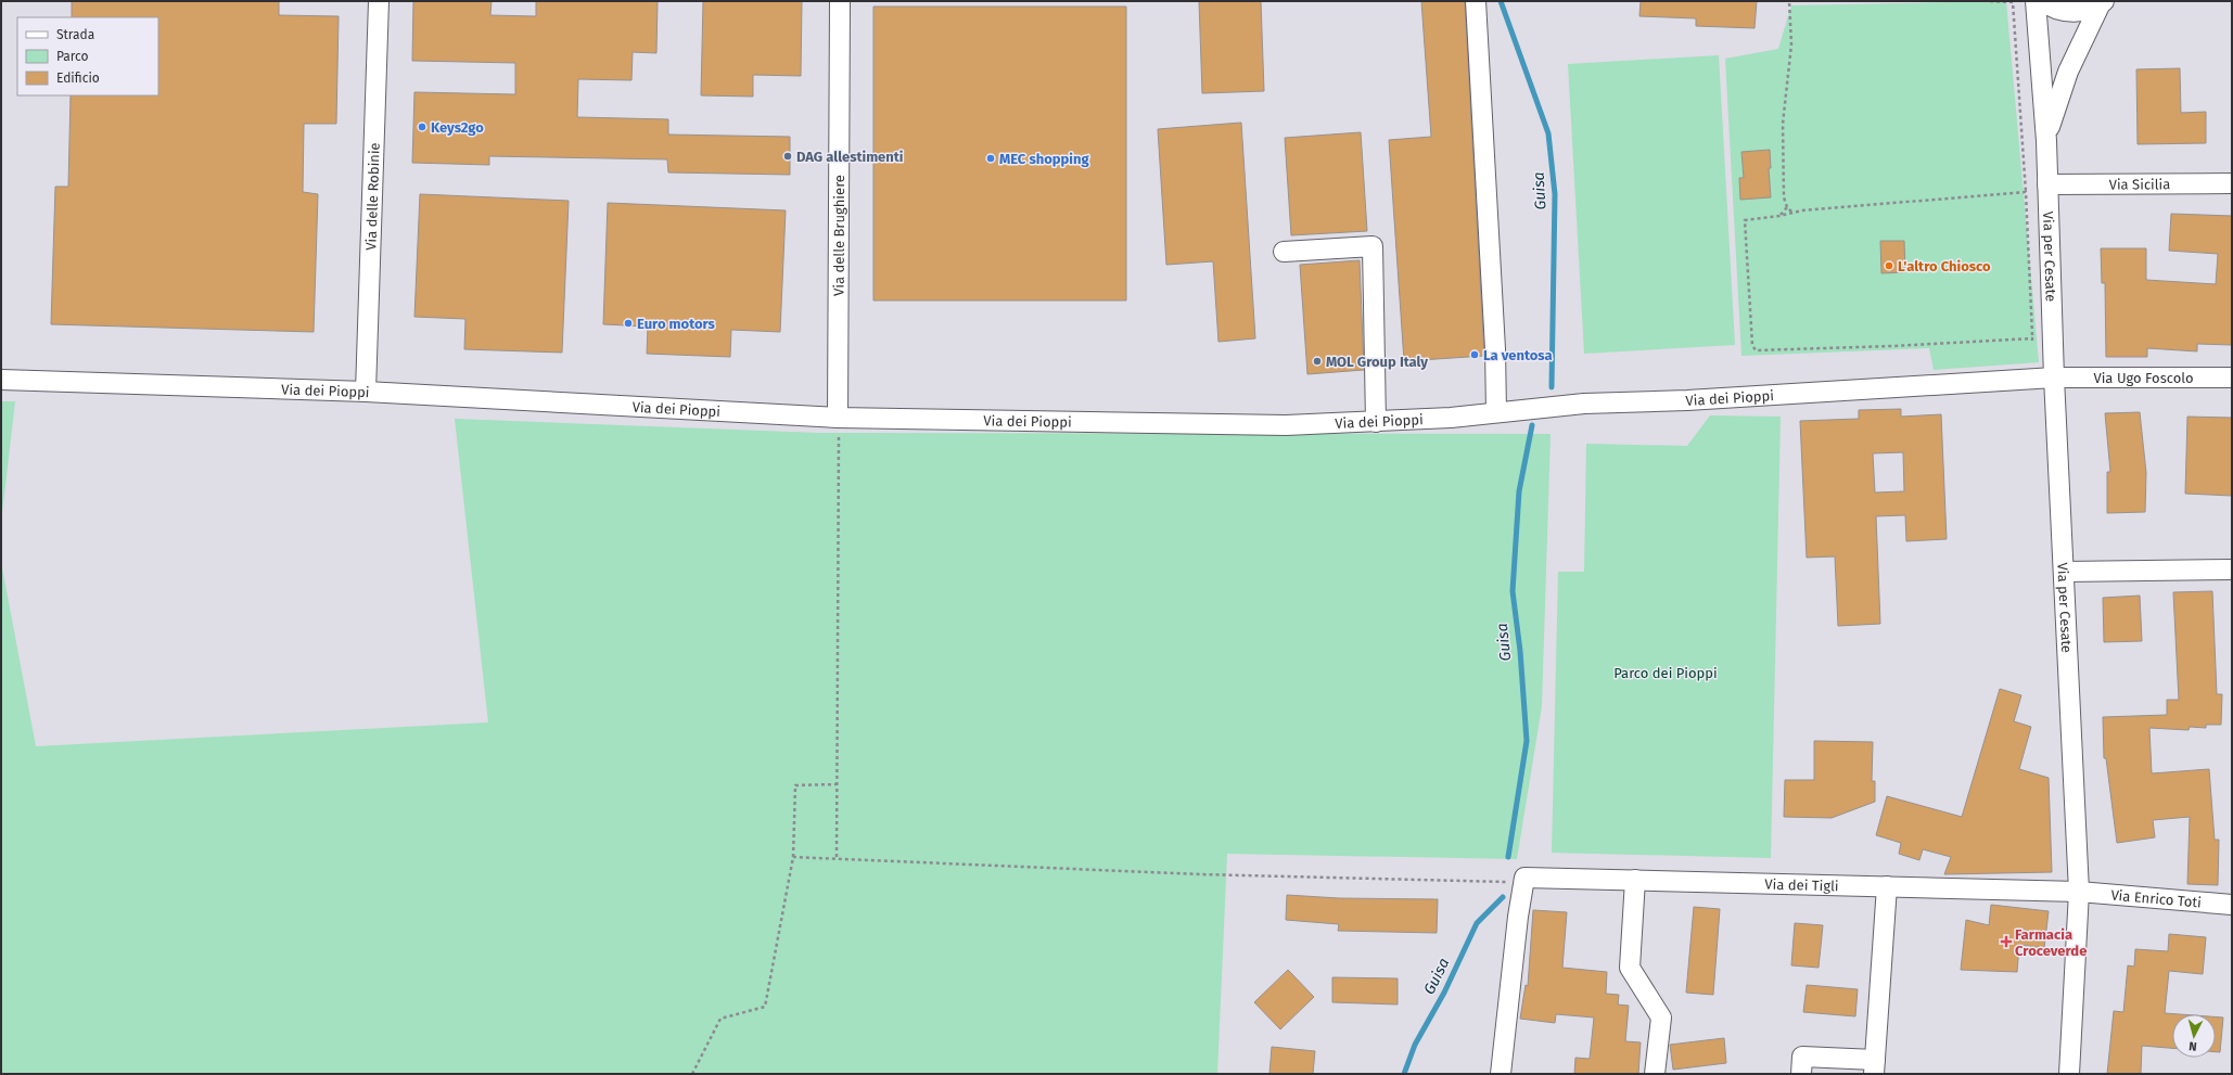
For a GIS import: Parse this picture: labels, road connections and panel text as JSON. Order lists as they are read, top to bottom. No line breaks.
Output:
{"streets":{"street":["Via Sicilia","Via delle Robinie","Via delle Brughiere","Via per Cesate","Via Ugo Foscolo","Via dei Pioppi","Via dei Tigli","Via Enrico Toti"]},"crossings":[["Via Sicilia","Via per Cesate"],["Via delle Robinie","Via dei Pioppi"],["Via delle Brughiere","Via dei Pioppi"],["Via per Cesate","Via Ugo Foscolo"],["Via per Cesate","Via dei Pioppi"],["Via per Cesate","Via dei Tigli"],["Via per Cesate","Via Enrico Toti"],["Via Ugo Foscolo","Via dei Pioppi"],["Via dei Tigli","Via Enrico Toti"]],"water":["Guisa"],"parks":["Parco dei Pioppi"],"places":{"other":["Keys2go","DAG allestimenti","MEC shopping","L'altro Chiosco","Euro motors","La ventosa","MOL Group Italy"],"health":["Farmacia Croceverde"]},"legend":["Strada","Parco","Edificio"],"north":"bottom"}
